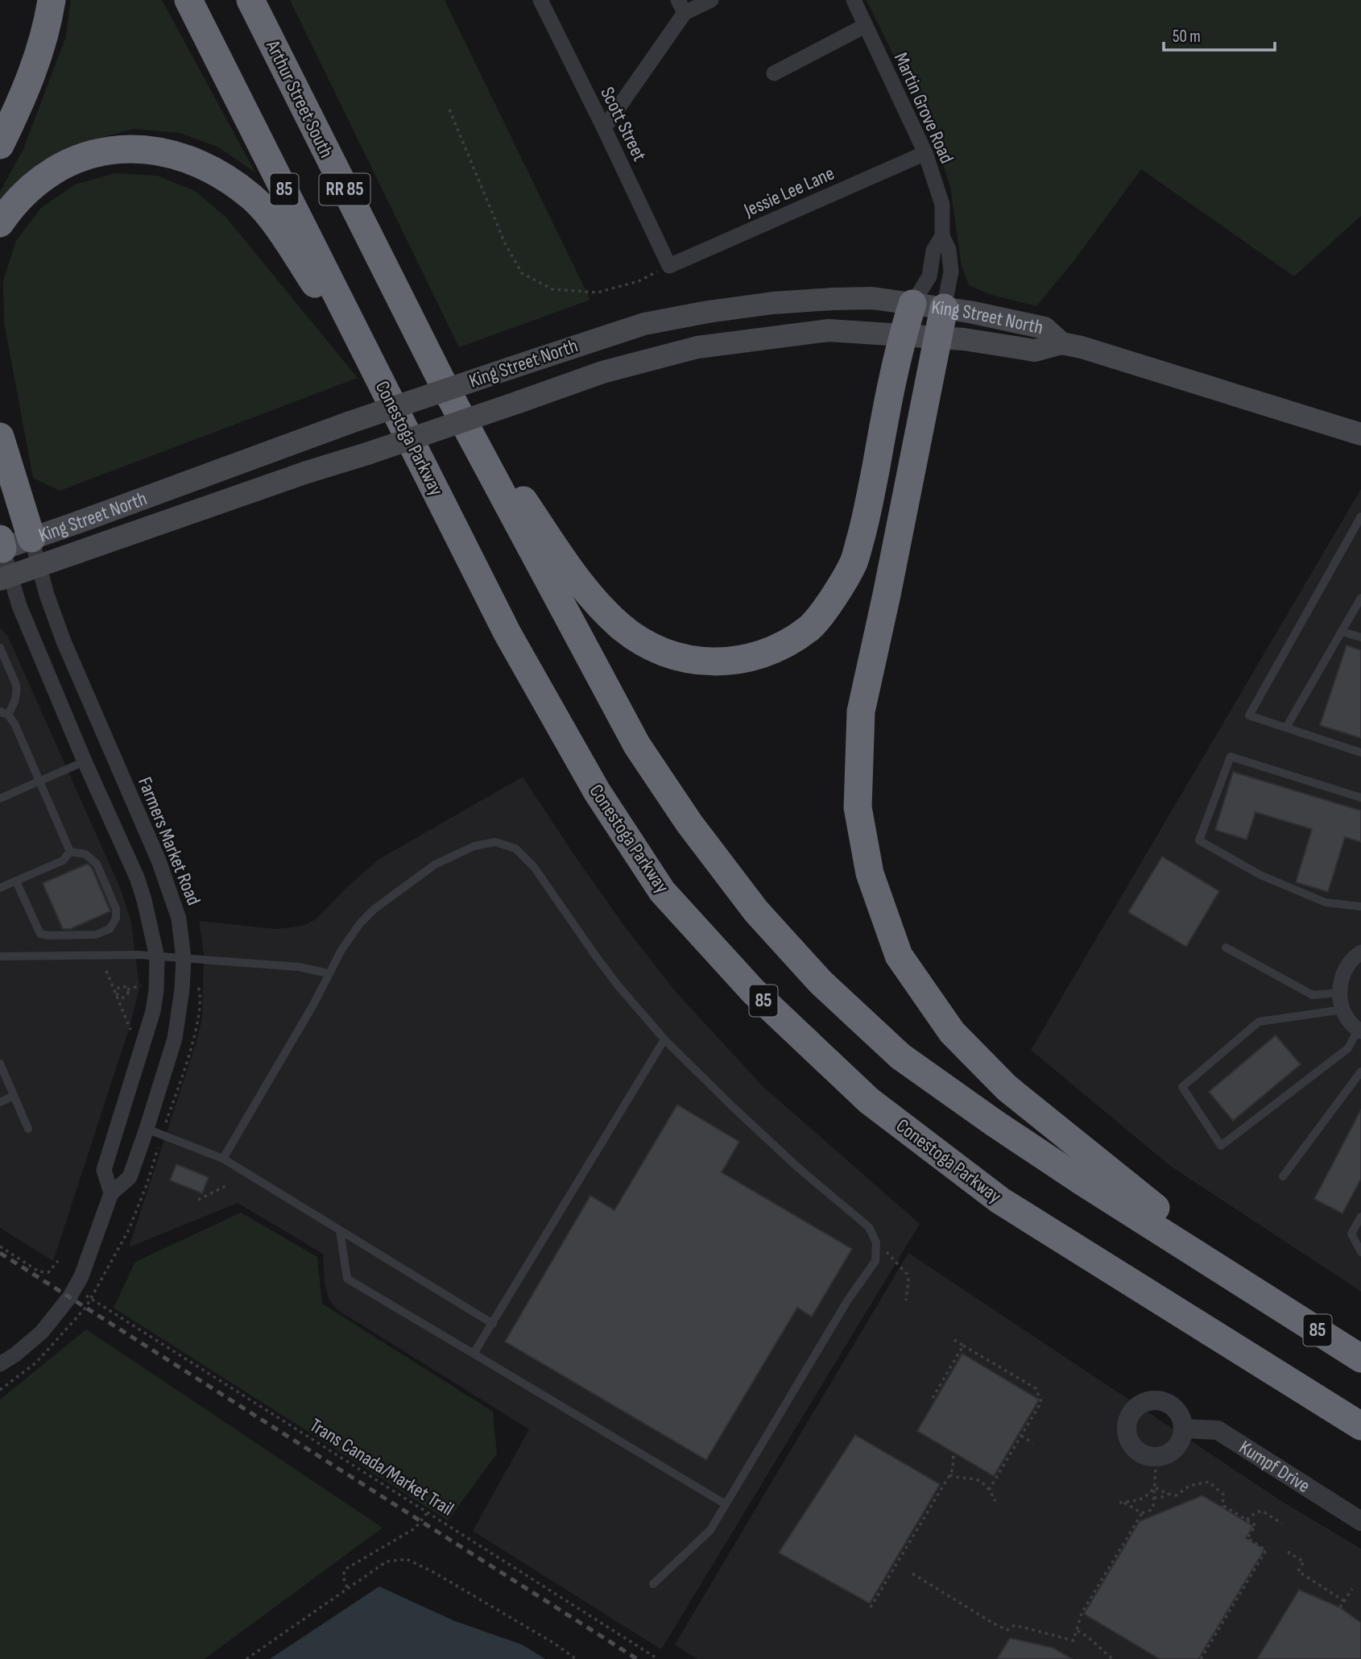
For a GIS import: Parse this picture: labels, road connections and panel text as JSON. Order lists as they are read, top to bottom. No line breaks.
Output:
{"streets":{"highway":["Arthur Street South","85","RR 85","Conestoga Parkway"],"main road":["King Street North"],"street":["Martin Grove Road","Scott Street","Jessie Lee Lane","Farmers Market Road","Kumpf Drive"],"path":["Trans Canada/Market Trail"]},"crossings":[["Arthur Street South","85"],["Martin Grove Road","Jessie Lee Lane"],["Martin Grove Road","King Street North"],["Scott Street","Jessie Lee Lane"],["King Street North","Farmers Market Road"]],"scale_bar":"50 m"}
